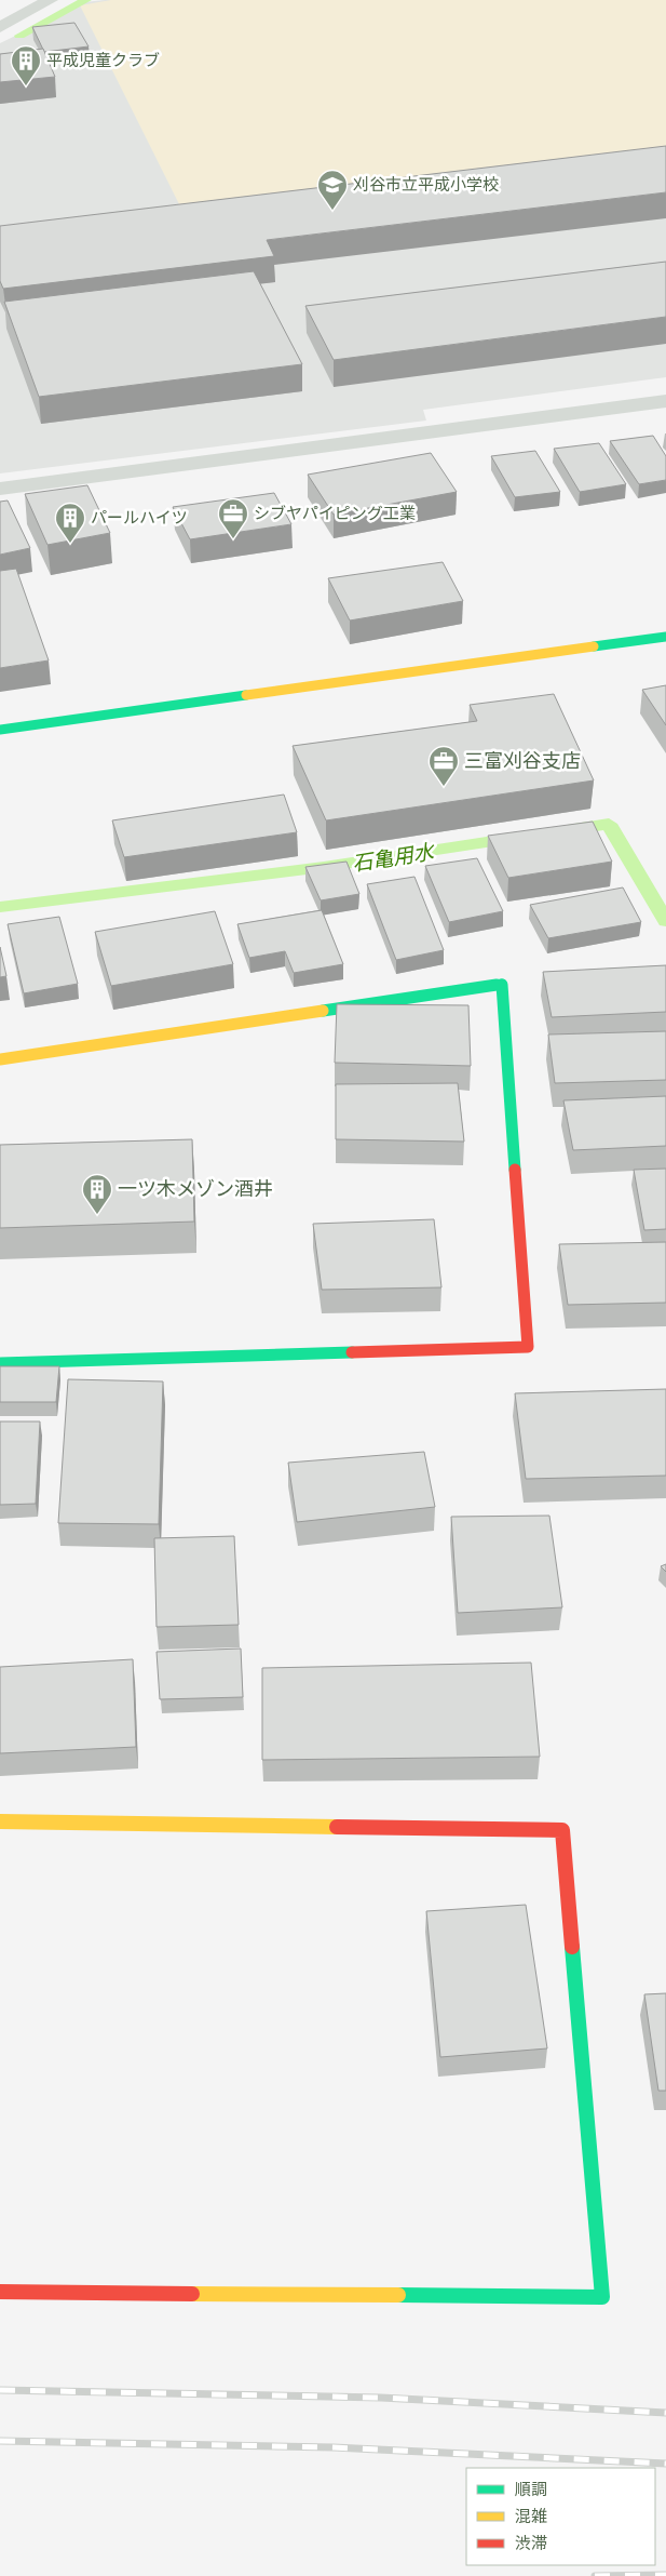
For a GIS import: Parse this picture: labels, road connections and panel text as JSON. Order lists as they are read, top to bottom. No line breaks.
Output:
{"water":["石亀用水"],"places":{"building":["平成児童クラブ","パールハイツ","一ツ木メゾン酒井"],"school or university":["刈谷市立平成小学校"],"office":["シブヤパイピング工業","三富刈谷支店"]},"legend":["順調","混雑","渋滞"]}
